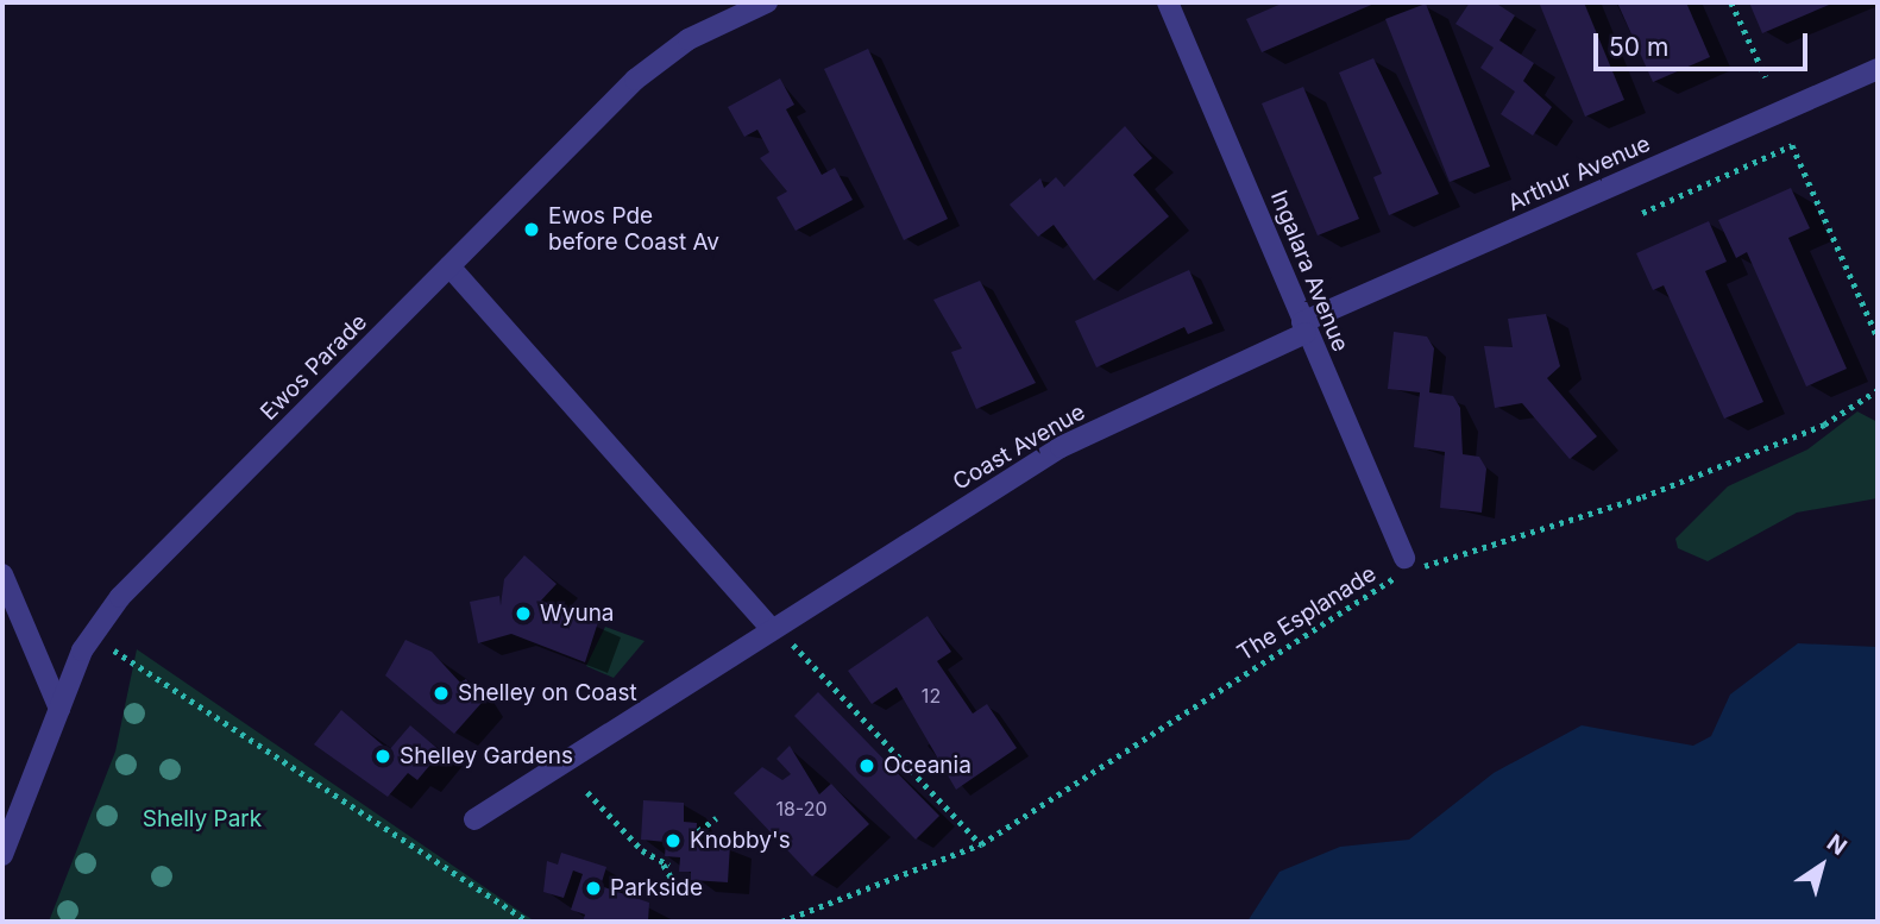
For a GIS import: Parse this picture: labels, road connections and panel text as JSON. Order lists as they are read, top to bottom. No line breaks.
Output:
{"streets":{"street":["Arthur Avenue","Ingalara Avenue","Ewos Parade","Coast Avenue"],"path":["The Esplanade"]},"crossings":[["Arthur Avenue","Ingalara Avenue"],["Arthur Avenue","Coast Avenue"],["Ingalara Avenue","Coast Avenue"],["Ingalara Avenue","The Esplanade"]],"parks":["Shelly Park"],"places":["Ewos Pde before Coast Av","Wyuna","Shelley on Coast","Shelley Gardens","Oceania","Knobby's","Parkside"],"house_numbers":["12","18-20"],"scale_bar":"50 m","north":"top right"}
